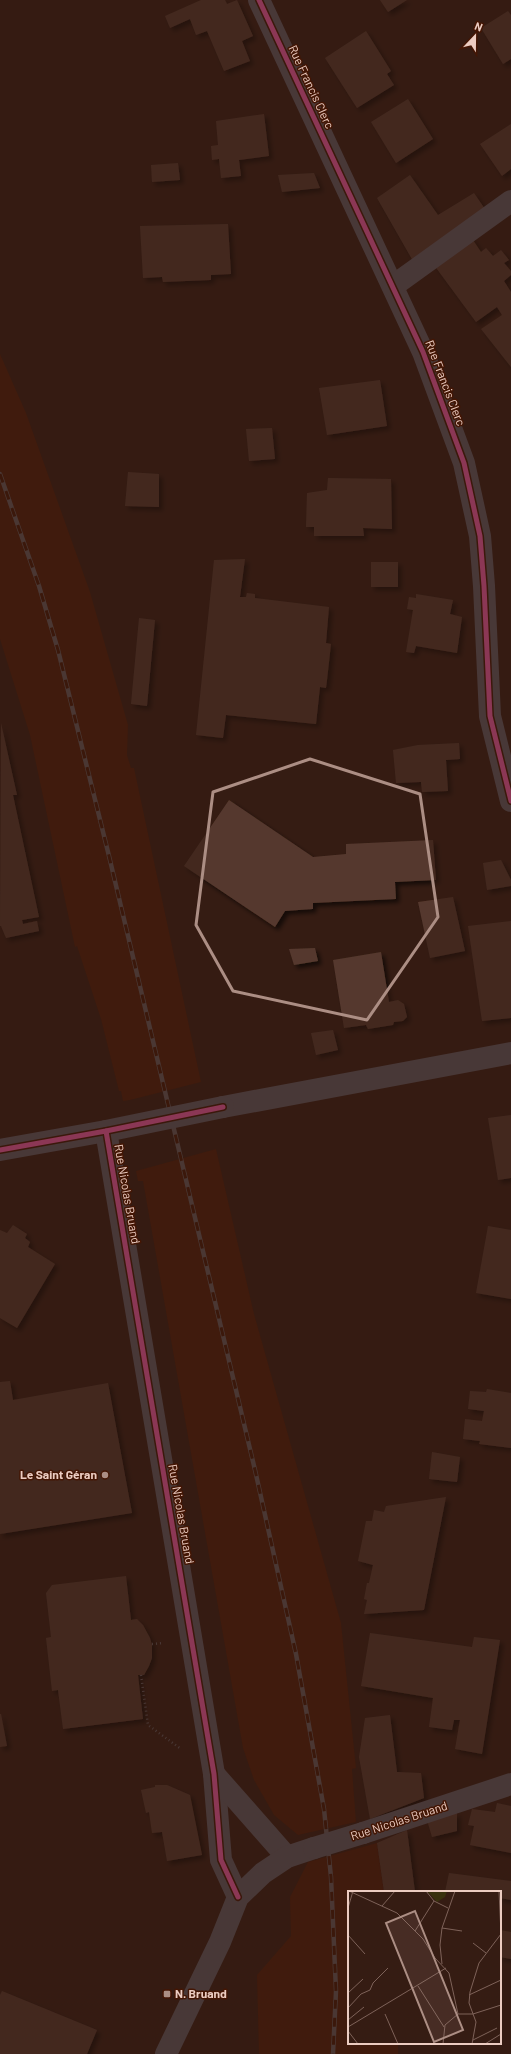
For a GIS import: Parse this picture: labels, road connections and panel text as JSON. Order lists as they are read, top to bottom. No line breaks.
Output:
{"streets":{"street":["Rue Francis Clerc","Rue Nicolas Bruand"]},"places":{"other":["Le Saint Géran"],"transit":["N. Bruand"]},"north":"top"}
